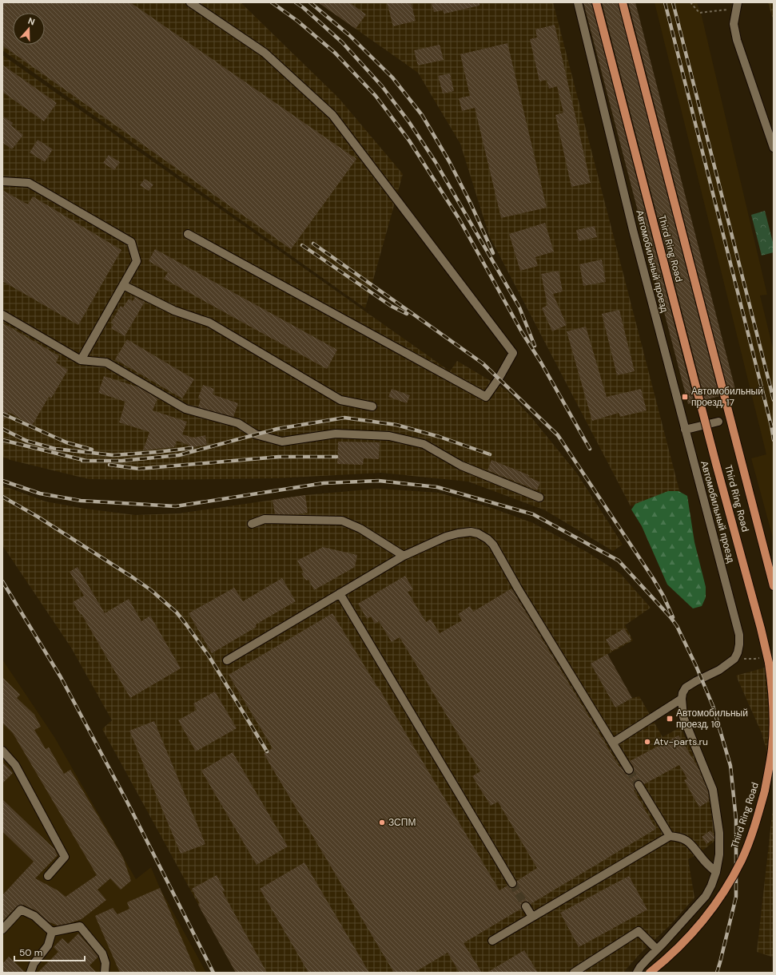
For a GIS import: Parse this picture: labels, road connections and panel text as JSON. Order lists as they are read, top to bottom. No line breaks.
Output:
{"streets":{"main road":["Third Ring Road"],"street":["Автомобильный проезд"]},"places":{"transit":["Автомобильный проезд, 17","Автомобильный проезд, 10"],"other":["Atv-parts.ru","ЗСПМ"]},"scale_bar":"50 m","north":"top"}
